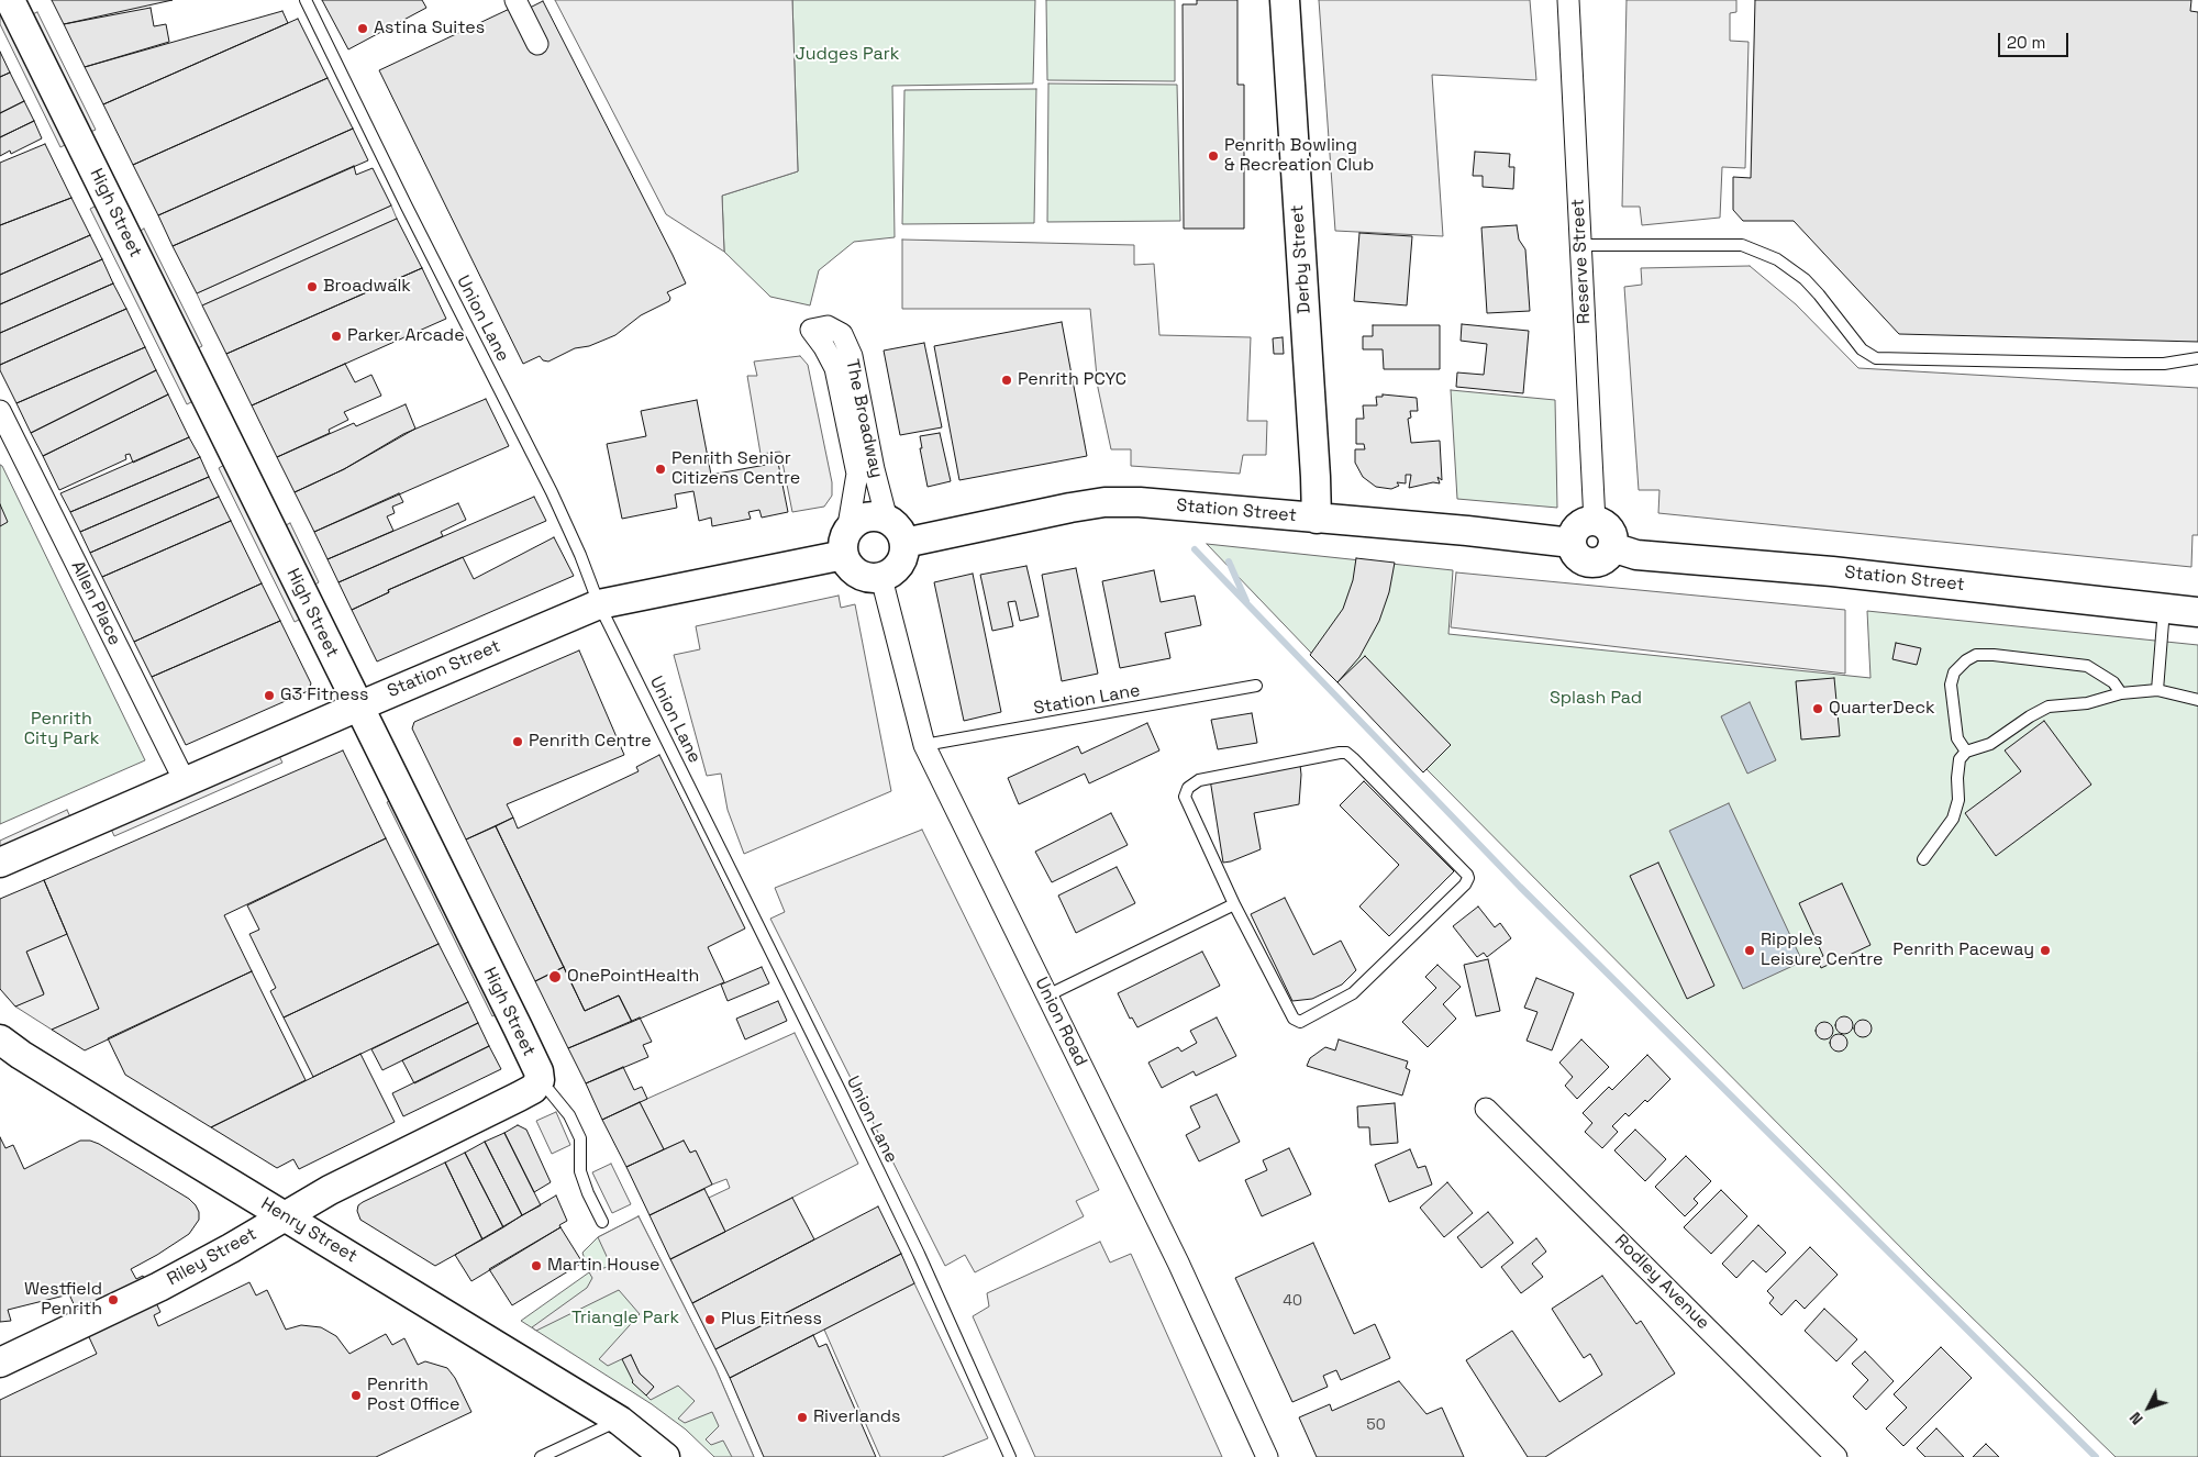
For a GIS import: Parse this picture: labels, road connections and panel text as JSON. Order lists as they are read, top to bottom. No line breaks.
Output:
{"streets":{"street":["High Street","Derby Street","Reserve Street","The Broadway","Station Street","Allen Place","Union Road","Henry Street","Riley Street","Rodley Avenue"],"lane":["Union Lane","Station Lane"]},"crossings":[["High Street","Station Street"],["High Street","Riley Street"],["Derby Street","Station Street"],["Reserve Street","Station Street"],["Union Lane","Station Street"],["The Broadway","Station Street"],["The Broadway","Union Road"],["Station Street","Allen Place"],["Station Street","Union Road"],["Station Lane","Union Road"],["Henry Street","Riley Street"]],"parks":["Judges Park","Splash Pad","Penrith City Park","Triangle Park"],"places":["Astina Suites","Penrith Bowling & Recreation Club","Broadwalk","Parker Arcade","Penrith PCYC","Penrith Senior Citizens Centre","G3 Fitness","QuarterDeck","Penrith Centre","Ripples Leisure Centre","Penrith Paceway","OnePointHealth","Martin House","Westfield Penrith","Plus Fitness","Penrith Post Office","Riverlands"],"house_numbers":["40","50"],"scale_bar":"20 m","north":"bottom left"}
